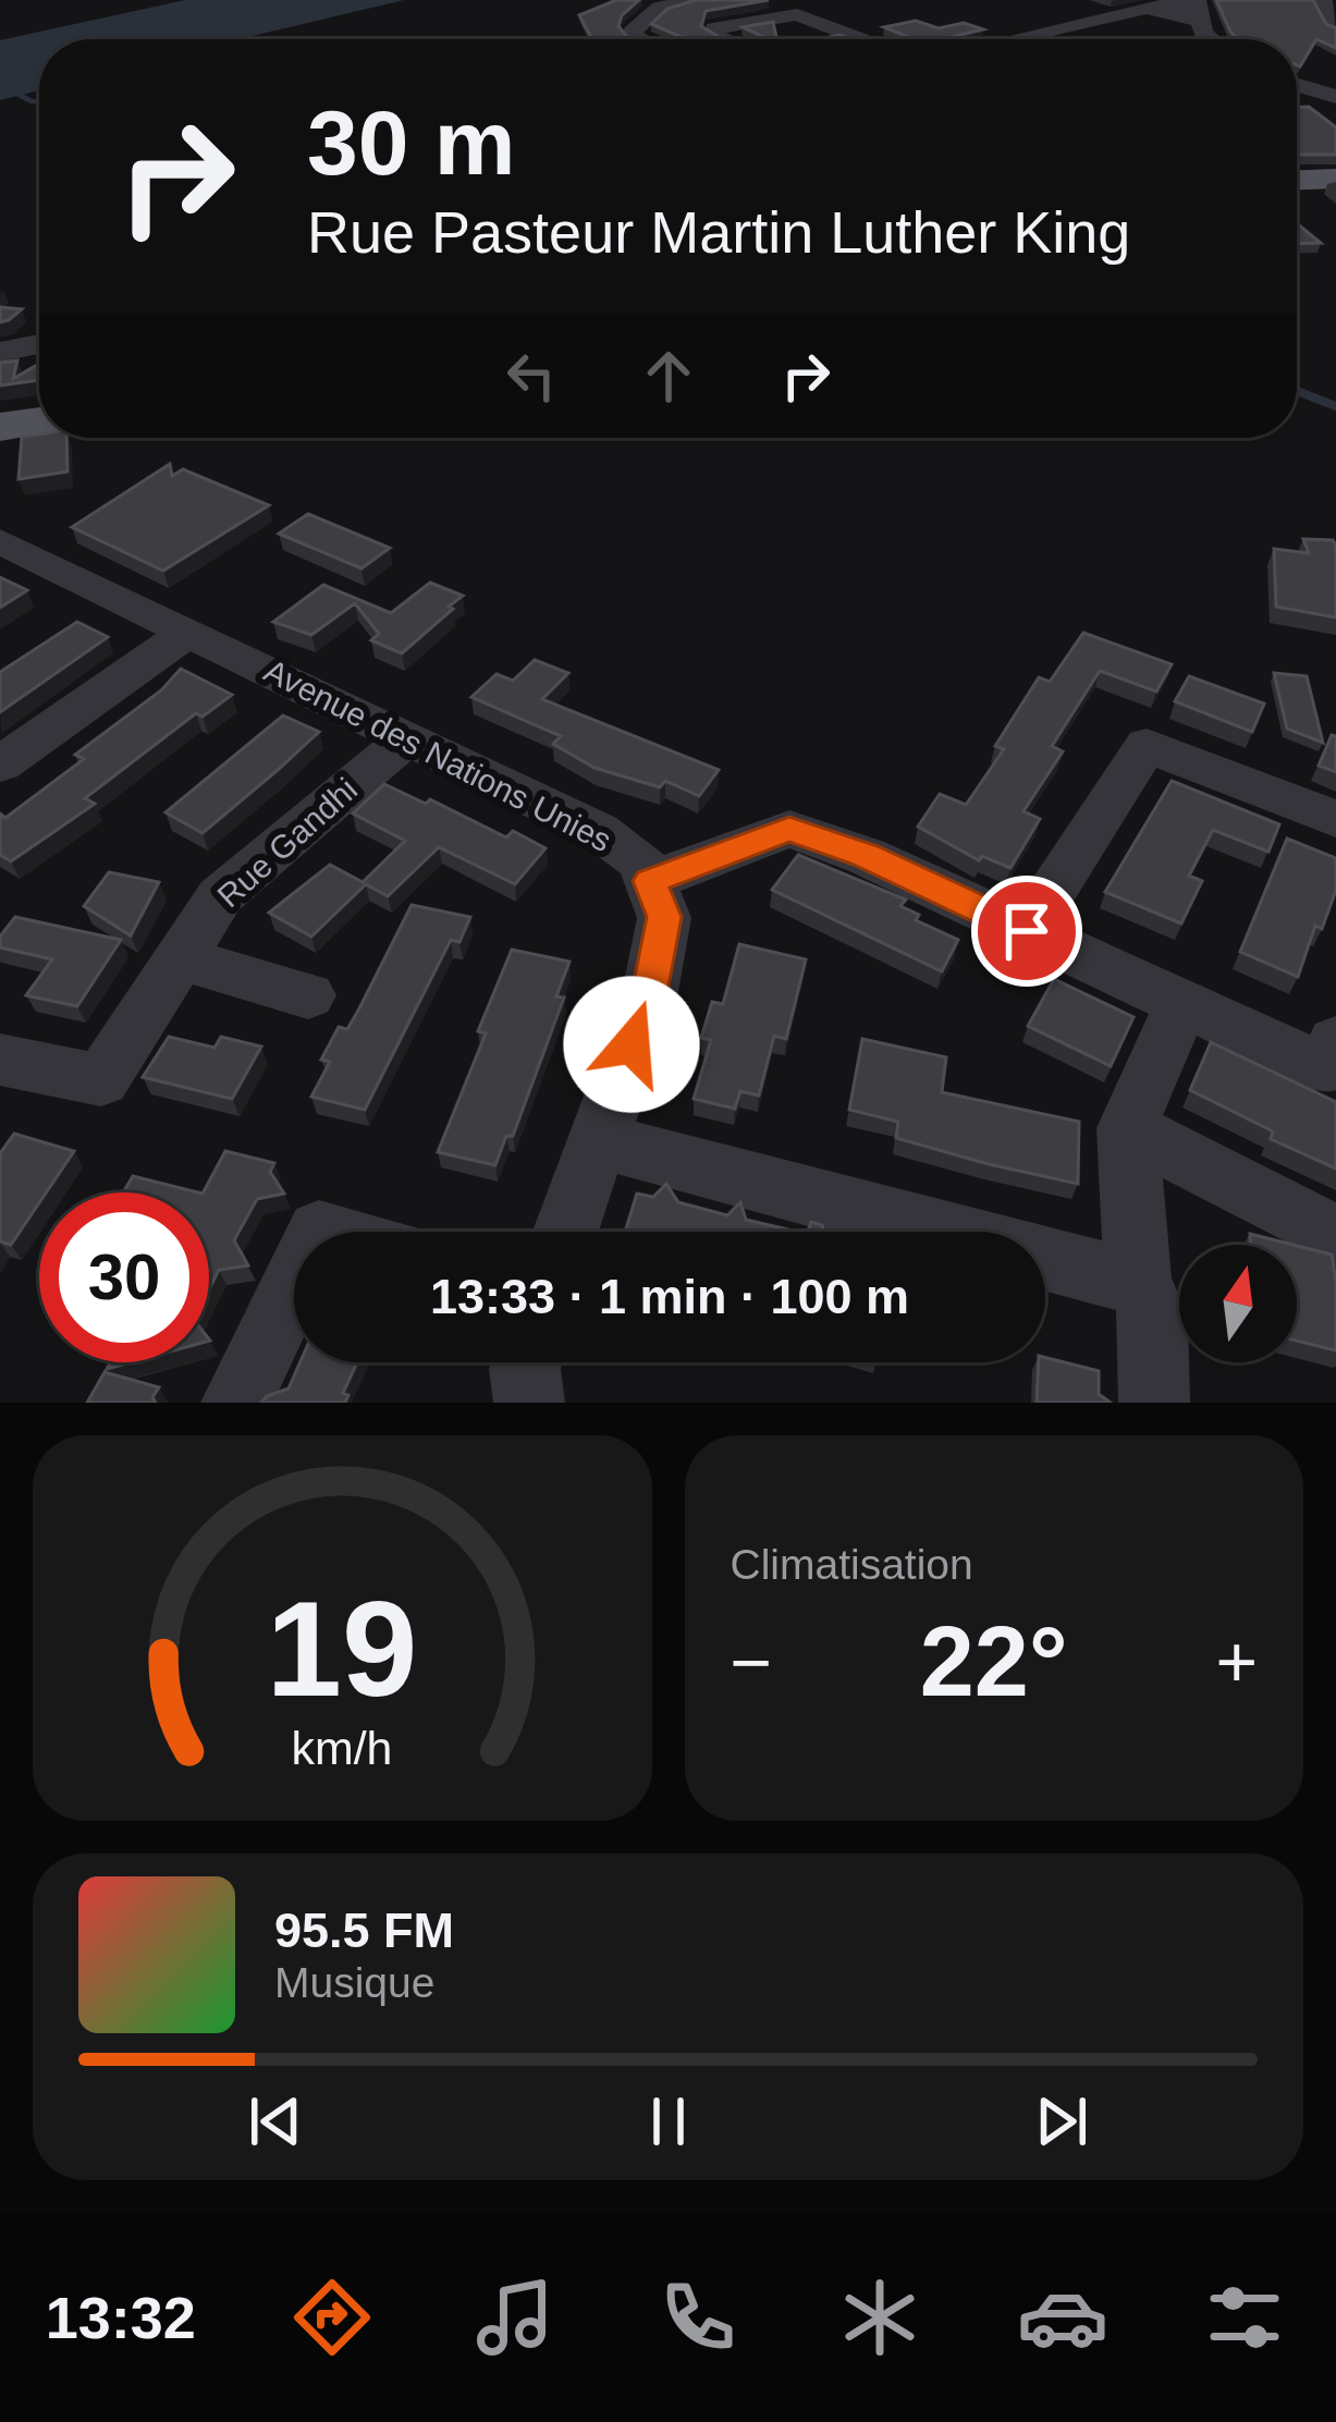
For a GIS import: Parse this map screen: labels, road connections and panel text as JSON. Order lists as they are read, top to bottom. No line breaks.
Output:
{"streets":{"street":["Avenue des Nations Unies","Rue Gandhi"]},"crossings":[["Avenue des Nations Unies","Rue Gandhi"]],"north":"top","page":{"turn":["30 m","Rue Pasteur Martin Luther King"],"limit":"30","trip":"13:33 · 1 min · 100 m","tile":"Climatisation","heat":["−","22°","+"],"song":["95.5 FM","Musique"],"tabs":"13:32","gauge":["19","km/h"]}}
